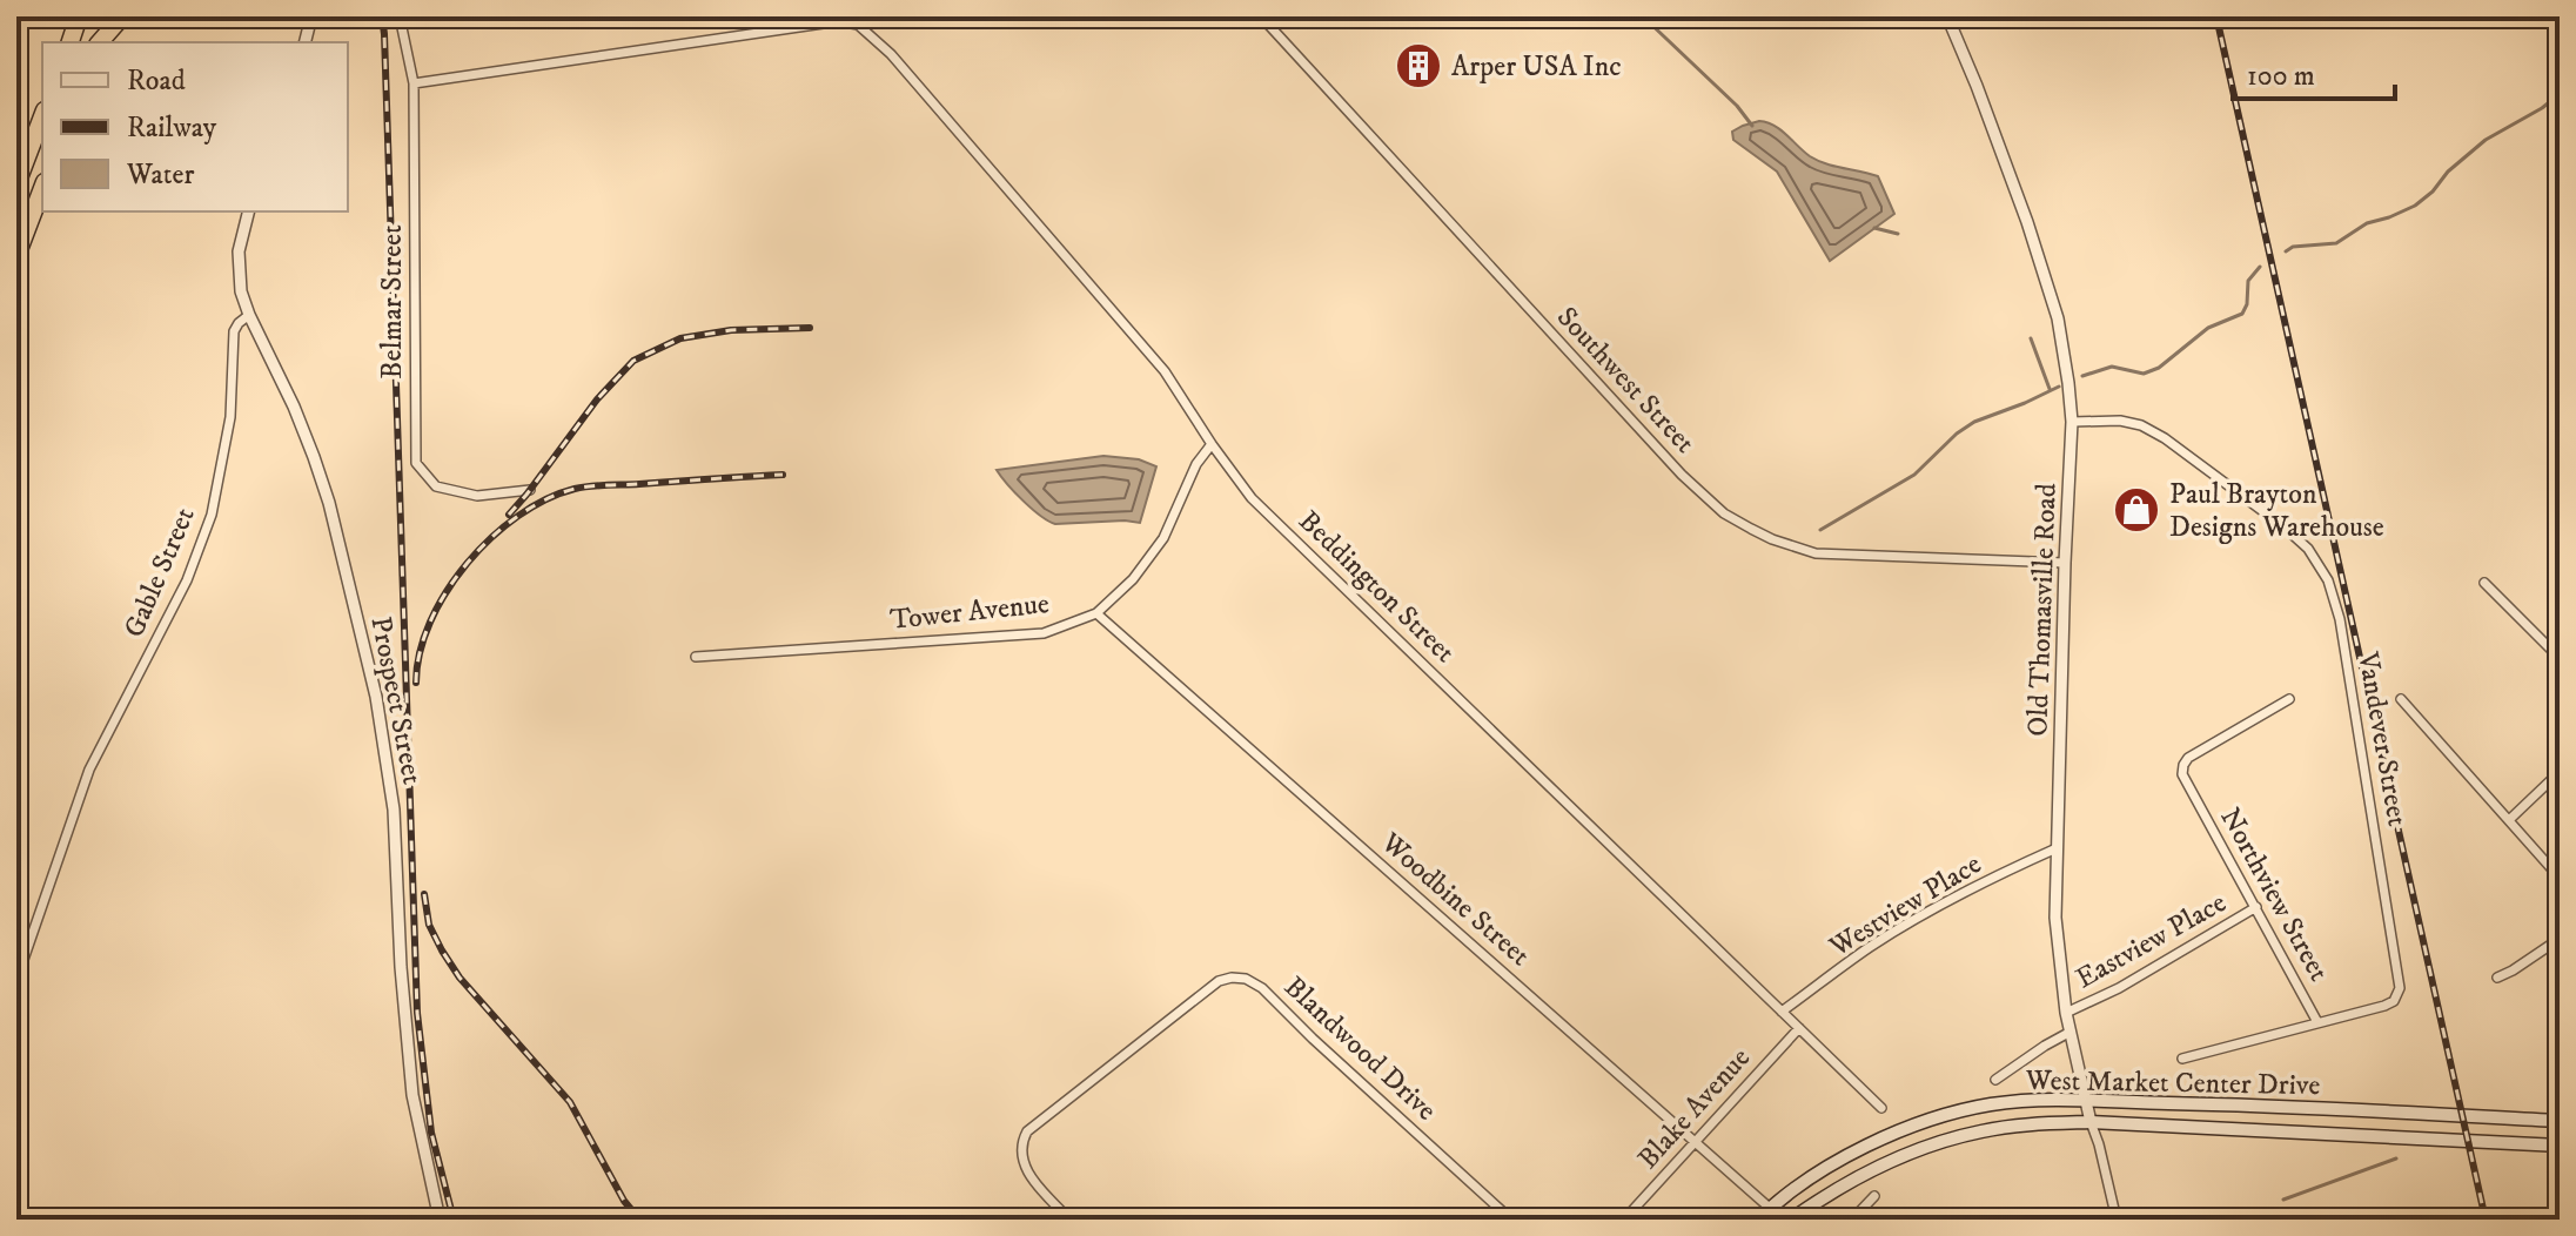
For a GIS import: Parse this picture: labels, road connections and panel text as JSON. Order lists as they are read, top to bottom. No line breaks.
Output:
{"streets":{"main road":["West Market Center Drive"],"street":["Belmar Street","Southwest Street","Gable Street","Beddington Street","Old Thomasville Road","Tower Avenue","Prospect Street","Vandever Street","Northview Street","Woodbine Street","Westview Place","Eastview Place","Blandwood Drive","Blake Avenue"]},"crossings":[["Belmar Street","Beddington Street"],["Southwest Street","Old Thomasville Road"],["Gable Street","Prospect Street"],["Beddington Street","Tower Avenue"],["Beddington Street","Westview Place"],["Beddington Street","Blake Avenue"],["Old Thomasville Road","Vandever Street"],["Old Thomasville Road","Westview Place"],["Old Thomasville Road","Eastview Place"],["Old Thomasville Road","West Market Center Drive"],["Tower Avenue","Woodbine Street"],["Vandever Street","Northview Street"],["Northview Street","Eastview Place"],["Woodbine Street","West Market Center Drive"],["Woodbine Street","Blake Avenue"]],"places":{"building":["Arper USA Inc"],"shop":["Paul Brayton Designs Warehouse"]},"legend":["Road","Railway","Water"],"scale_bar":"100 m"}
